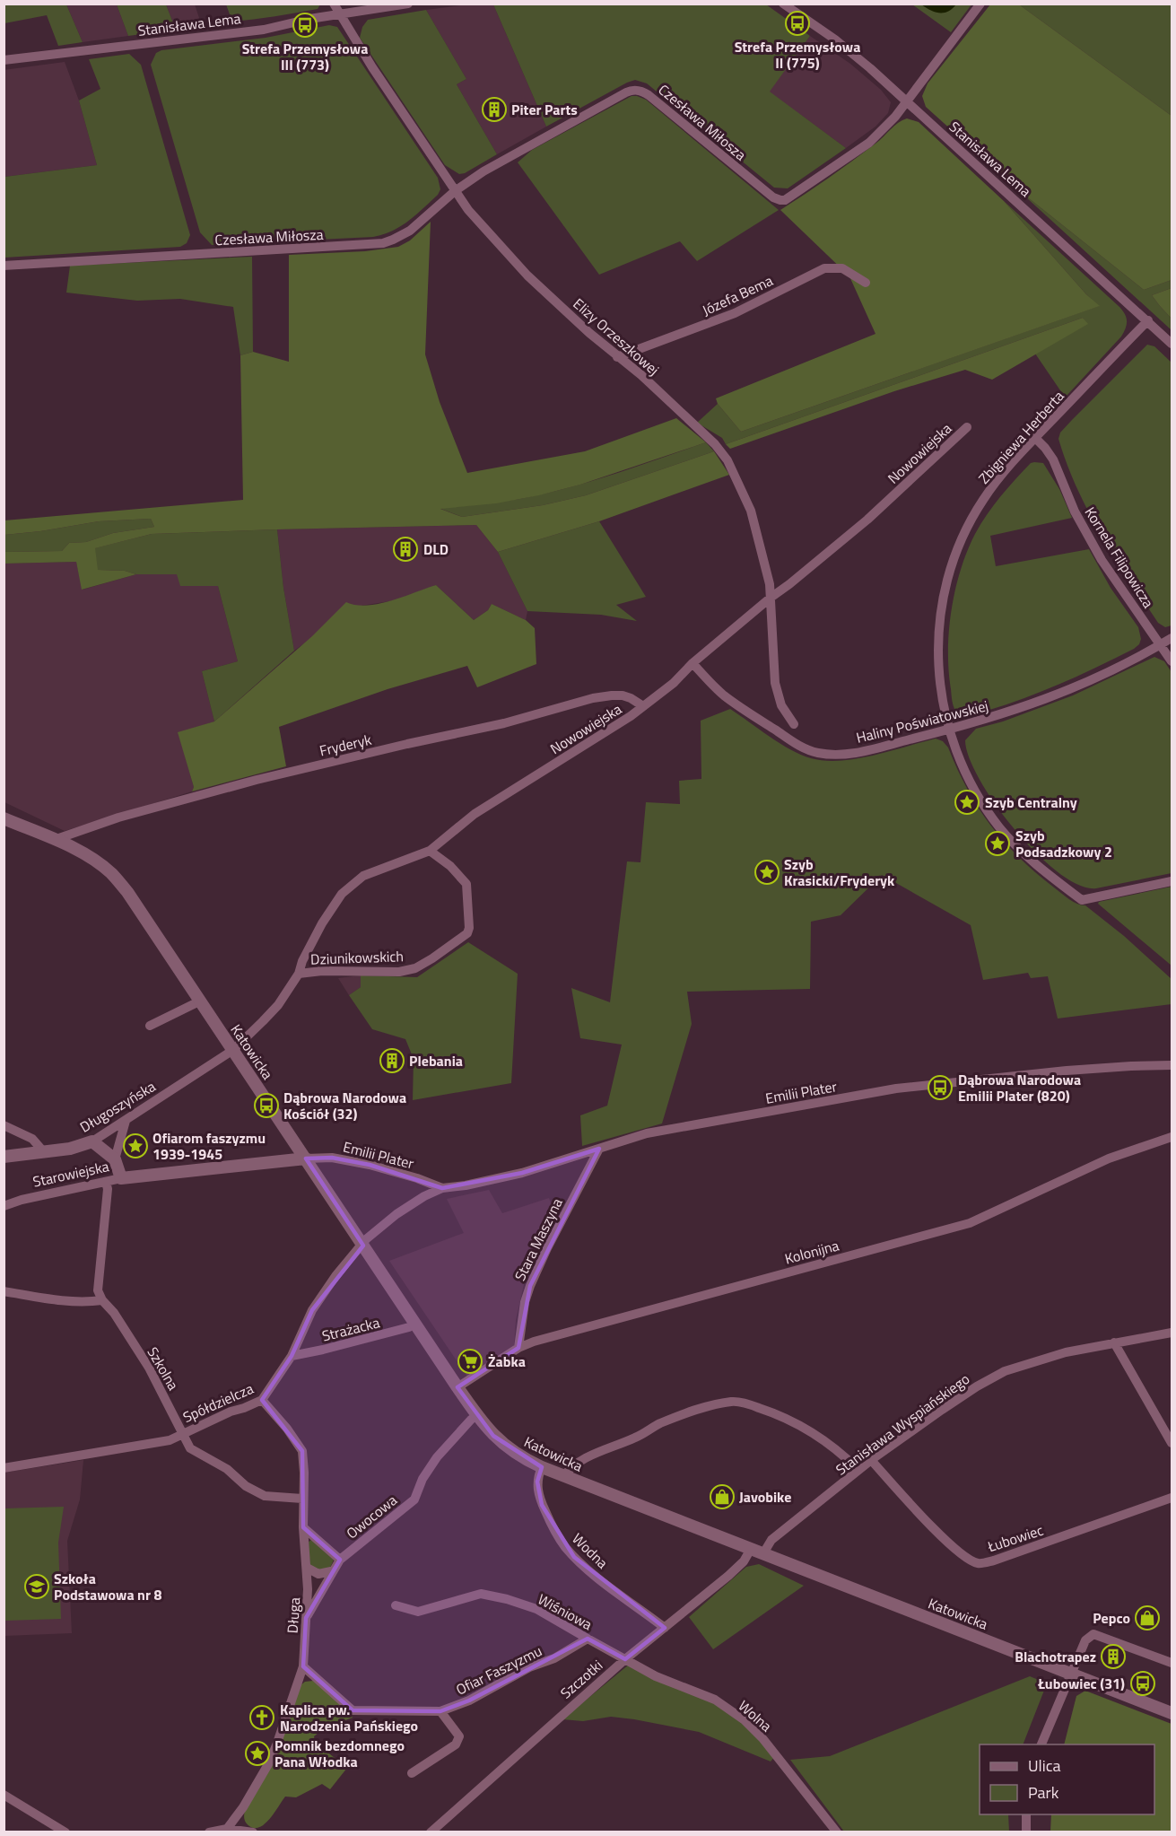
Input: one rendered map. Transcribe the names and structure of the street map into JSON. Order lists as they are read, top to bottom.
{
  "streets": {
    "street": [
      "Stanisława Lema",
      "Czesława Miłosza",
      "Józefa Bema",
      "Elizy Orzeszkowej",
      "Zbigniewa Herberta",
      "Nowowiejska",
      "Kornela Filipowicza",
      "Haliny Poświatowskiej",
      "Fryderyk",
      "Dziunikowskich",
      "Katowicka",
      "Emilii Plater",
      "Długoszyńska",
      "Starowiejska",
      "Stara Maszyna",
      "Kolonijna",
      "Strażacka",
      "Szkolna",
      "Spółdzielcza",
      "Stanisława Wyspiańskiego",
      "Owocowa",
      "Łubowiec",
      "Wodna",
      "Wiśniowa",
      "Długa",
      "Ofiar Faszyzmu",
      "Szczotki",
      "Wolna"
    ]
  },
  "crossings": [
    ["Stanisława Lema", "Czesława Miłosza"],
    ["Stanisława Lema", "Elizy Orzeszkowej"],
    ["Stanisława Lema", "Zbigniewa Herberta"],
    ["Czesława Miłosza", "Elizy Orzeszkowej"],
    ["Józefa Bema", "Elizy Orzeszkowej"],
    ["Elizy Orzeszkowej", "Nowowiejska"],
    ["Zbigniewa Herberta", "Kornela Filipowicza"],
    ["Zbigniewa Herberta", "Haliny Poświatowskiej"],
    ["Nowowiejska", "Haliny Poświatowskiej"],
    ["Nowowiejska", "Fryderyk"],
    ["Nowowiejska", "Dziunikowskich"],
    ["Nowowiejska", "Katowicka"],
    ["Nowowiejska", "Długoszyńska"],
    ["Kornela Filipowicza", "Haliny Poświatowskiej"],
    ["Fryderyk", "Katowicka"],
    ["Katowicka", "Emilii Plater"],
    ["Katowicka", "Długoszyńska"],
    ["Katowicka", "Starowiejska"],
    ["Katowicka", "Kolonijna"],
    ["Katowicka", "Strażacka"],
    ["Katowicka", "Spółdzielcza"],
    ["Katowicka", "Stanisława Wyspiańskiego"],
    ["Katowicka", "Owocowa"],
    ["Katowicka", "Wodna"],
    ["Katowicka", "Szczotki"],
    ["Emilii Plater", "Starowiejska"],
    ["Emilii Plater", "Stara Maszyna"],
    ["Emilii Plater", "Spółdzielcza"],
    ["Stara Maszyna", "Kolonijna"],
    ["Strażacka", "Spółdzielcza"],
    ["Szkolna", "Spółdzielcza"],
    ["Szkolna", "Długa"],
    ["Spółdzielcza", "Długa"],
    ["Stanisława Wyspiańskiego", "Łubowiec"],
    ["Owocowa", "Długa"],
    ["Wodna", "Szczotki"],
    ["Wiśniowa", "Ofiar Faszyzmu"],
    ["Wiśniowa", "Szczotki"],
    ["Wiśniowa", "Wolna"],
    ["Długa", "Ofiar Faszyzmu"],
    ["Szczotki", "Wolna"]
  ],
  "places": {
    "bus stop": [
      "Strefa Przemysłowa II (775)",
      "Strefa Przemysłowa III (773)",
      "Dąbrowa Narodowa Emilii Plater (820)",
      "Dąbrowa Narodowa Kościół (32)",
      "Łubowiec (31)"
    ],
    "building": [
      "Piter Parts",
      "DLD",
      "Plebania",
      "Blachotrapez"
    ],
    "place": [
      "Szyb Centralny",
      "Szyb Podsadzkowy 2",
      "Szyb Krasicki/Fryderyk",
      "Ofiarom faszyzmu 1939-1945",
      "Pomnik bezdomnego Pana Włodka"
    ],
    "supermarket": ["Żabka"],
    "shop": ["Javobike", "Pepco"],
    "school or university": ["Szkoła Podstawowa nr 8"],
    "church": ["Kaplica pw. Narodzenia Pańskiego"]
  },
  "legend": ["Ulica", "Park"]
}
